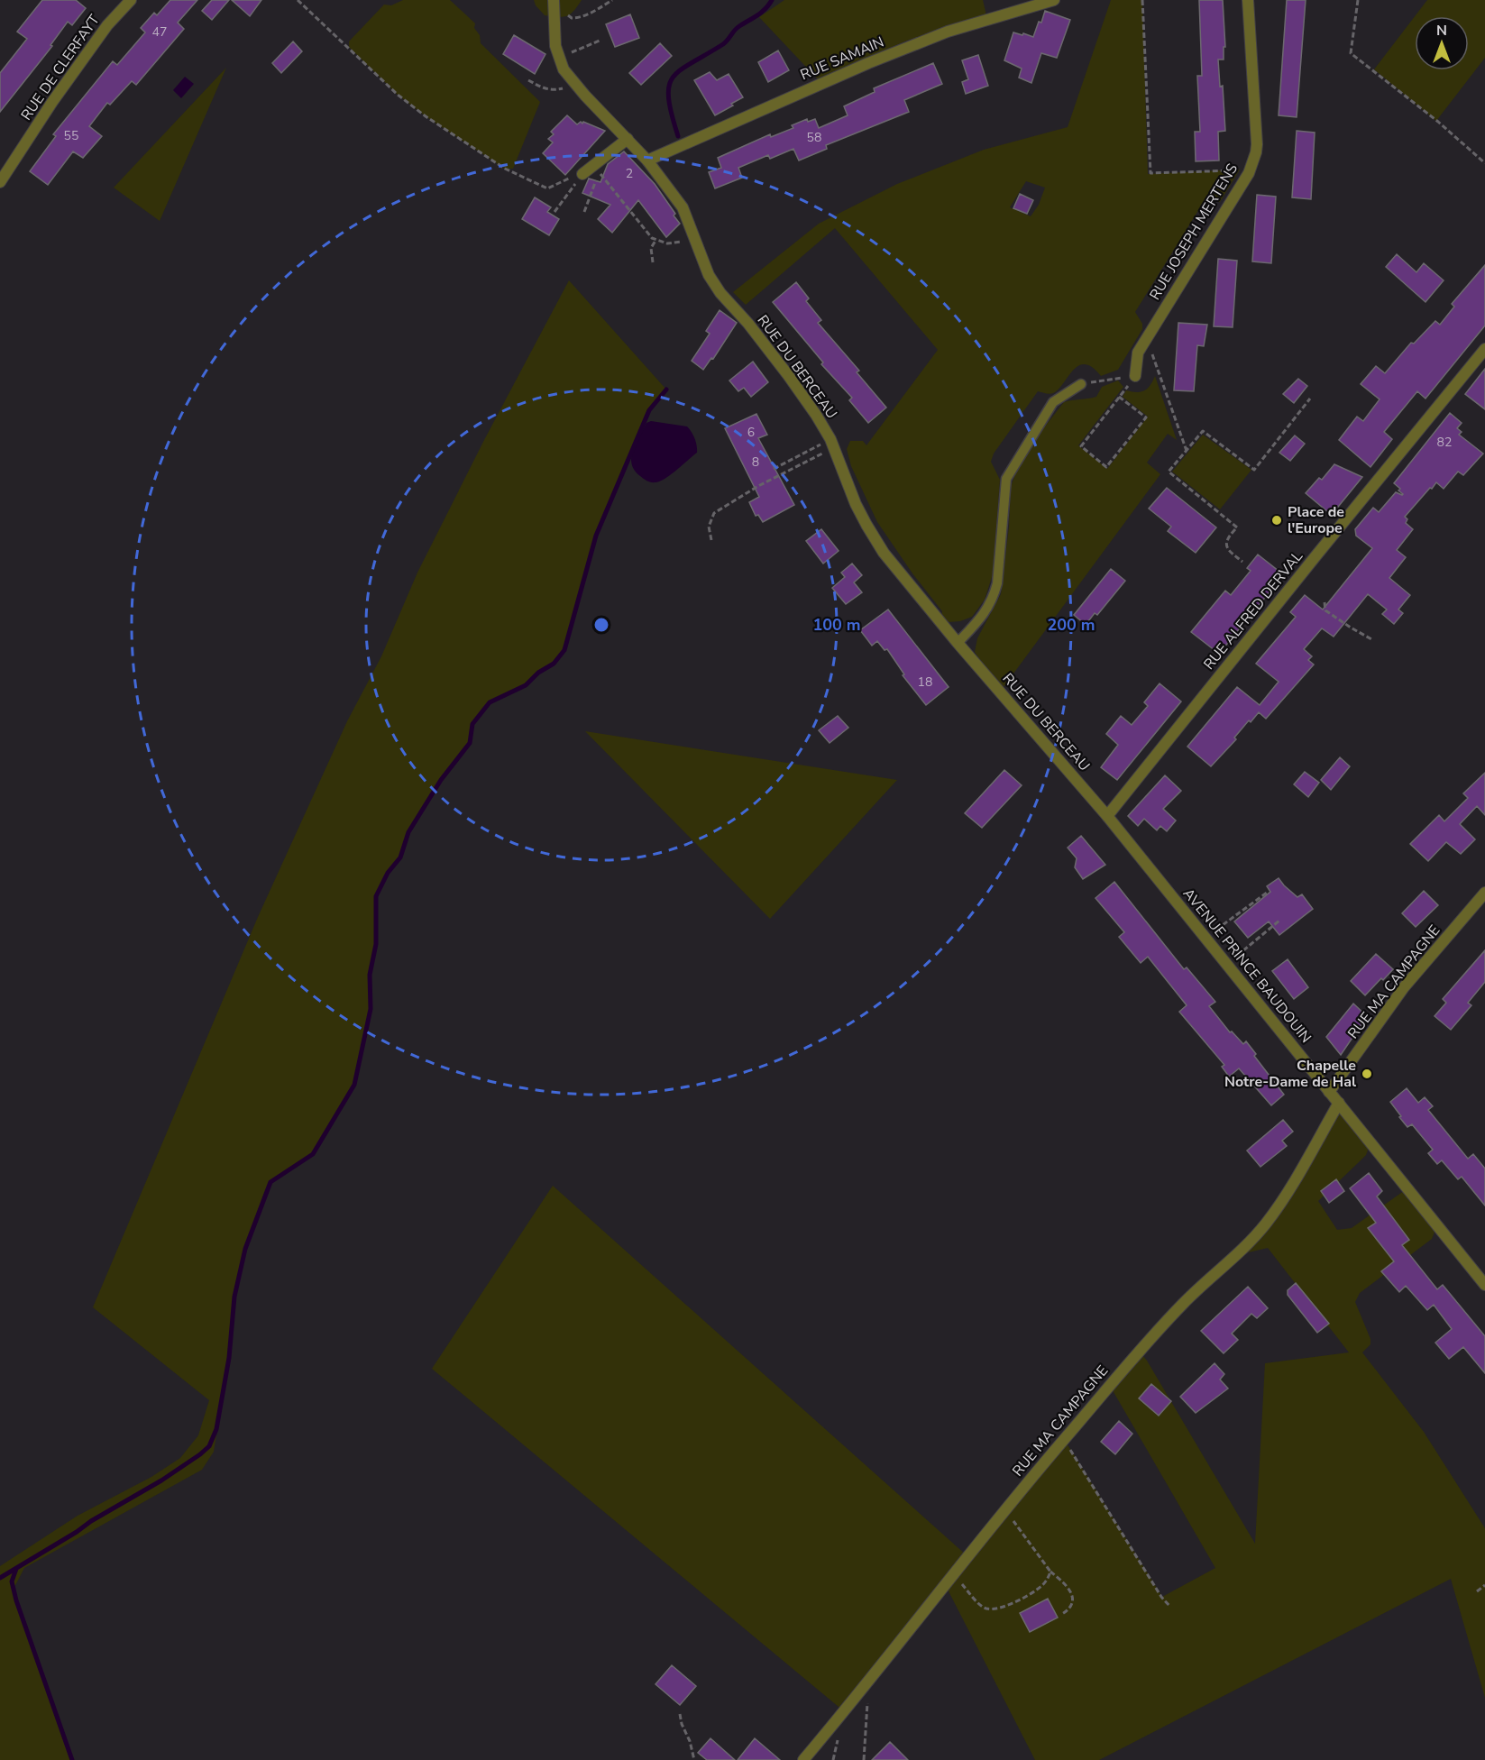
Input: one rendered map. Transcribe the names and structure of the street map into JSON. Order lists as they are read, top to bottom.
{
  "streets": {
    "street": [
      "RUE SAMAIN",
      "RUE DE CLERFAYT",
      "RUE JOSEPH MERTENS",
      "RUE DU BERCEAU",
      "RUE ALFRED DERVAL",
      "AVENUE PRINCE BAUDOUIN",
      "RUE MA CAMPAGNE"
    ]
  },
  "crossings": [
    ["RUE SAMAIN", "RUE DU BERCEAU"],
    ["RUE DU BERCEAU", "RUE ALFRED DERVAL"],
    ["RUE DU BERCEAU", "AVENUE PRINCE BAUDOUIN"],
    ["RUE ALFRED DERVAL", "AVENUE PRINCE BAUDOUIN"],
    ["AVENUE PRINCE BAUDOUIN", "RUE MA CAMPAGNE"]
  ],
  "places": ["Place de l'Europe", "Chapelle Notre-Dame de Hal"],
  "house_numbers": [
    "47",
    "55",
    "58",
    "2",
    "6",
    "82",
    "8",
    "18"
  ],
  "north": "top",
  "rings": ["100 m", "200 m"]
}
